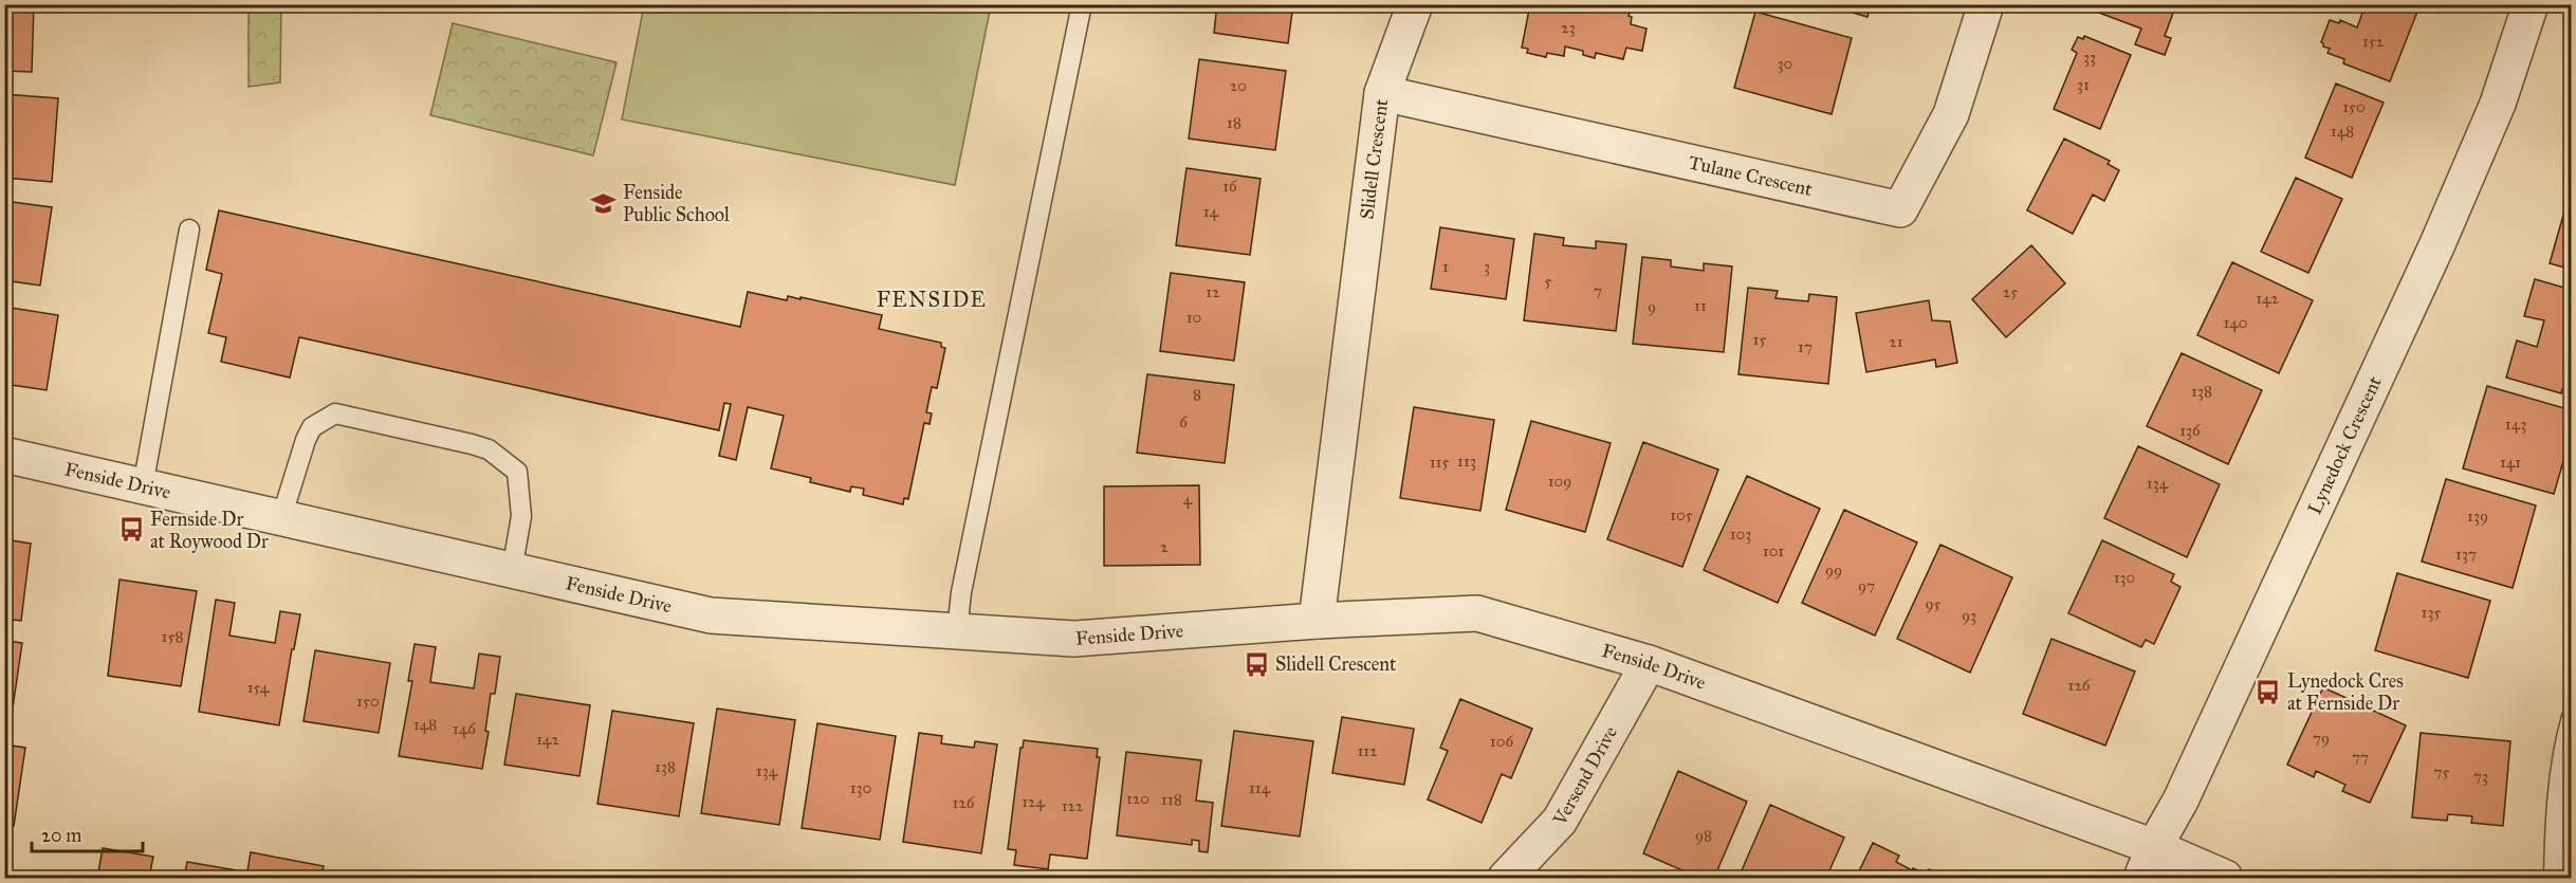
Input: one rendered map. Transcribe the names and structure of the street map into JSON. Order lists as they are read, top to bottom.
{
  "streets": {
    "street": [
      "Slidell Crescent",
      "Tulane Crescent",
      "Lynedock Crescent",
      "Fenside Drive",
      "Versend Drive"
    ]
  },
  "crossings": [
    ["Slidell Crescent", "Tulane Crescent"],
    ["Slidell Crescent", "Fenside Drive"],
    ["Lynedock Crescent", "Fenside Drive"],
    ["Fenside Drive", "Versend Drive"]
  ],
  "districts": ["FENSIDE"],
  "places": {
    "school or university": ["Fenside Public School"],
    "bus stop": ["Fernside Dr at Roywood Dr", "Slidell Crescent", "Lynedock Cres at Fernside Dr"]
  },
  "house_numbers": [
    "23",
    "152",
    "33",
    "30",
    "31",
    "20",
    "150",
    "18",
    "148",
    "16",
    "14",
    "1",
    "3",
    "5",
    "7",
    "12",
    "25",
    "142",
    "11",
    "9",
    "10",
    "140",
    "15",
    "21",
    "17",
    "138",
    "8",
    "6",
    "143",
    "136",
    "113",
    "115",
    "141",
    "109",
    "134",
    "4",
    "105",
    "139",
    "103",
    "2",
    "101",
    "137",
    "99",
    "130",
    "97",
    "95",
    "135",
    "93",
    "158",
    "126",
    "154",
    "150",
    "148",
    "146",
    "79",
    "142",
    "106",
    "112",
    "77",
    "138",
    "134",
    "75",
    "73",
    "130",
    "114",
    "120",
    "118",
    "124",
    "126",
    "122",
    "98"
  ],
  "scale_bar": "20 m"
}
